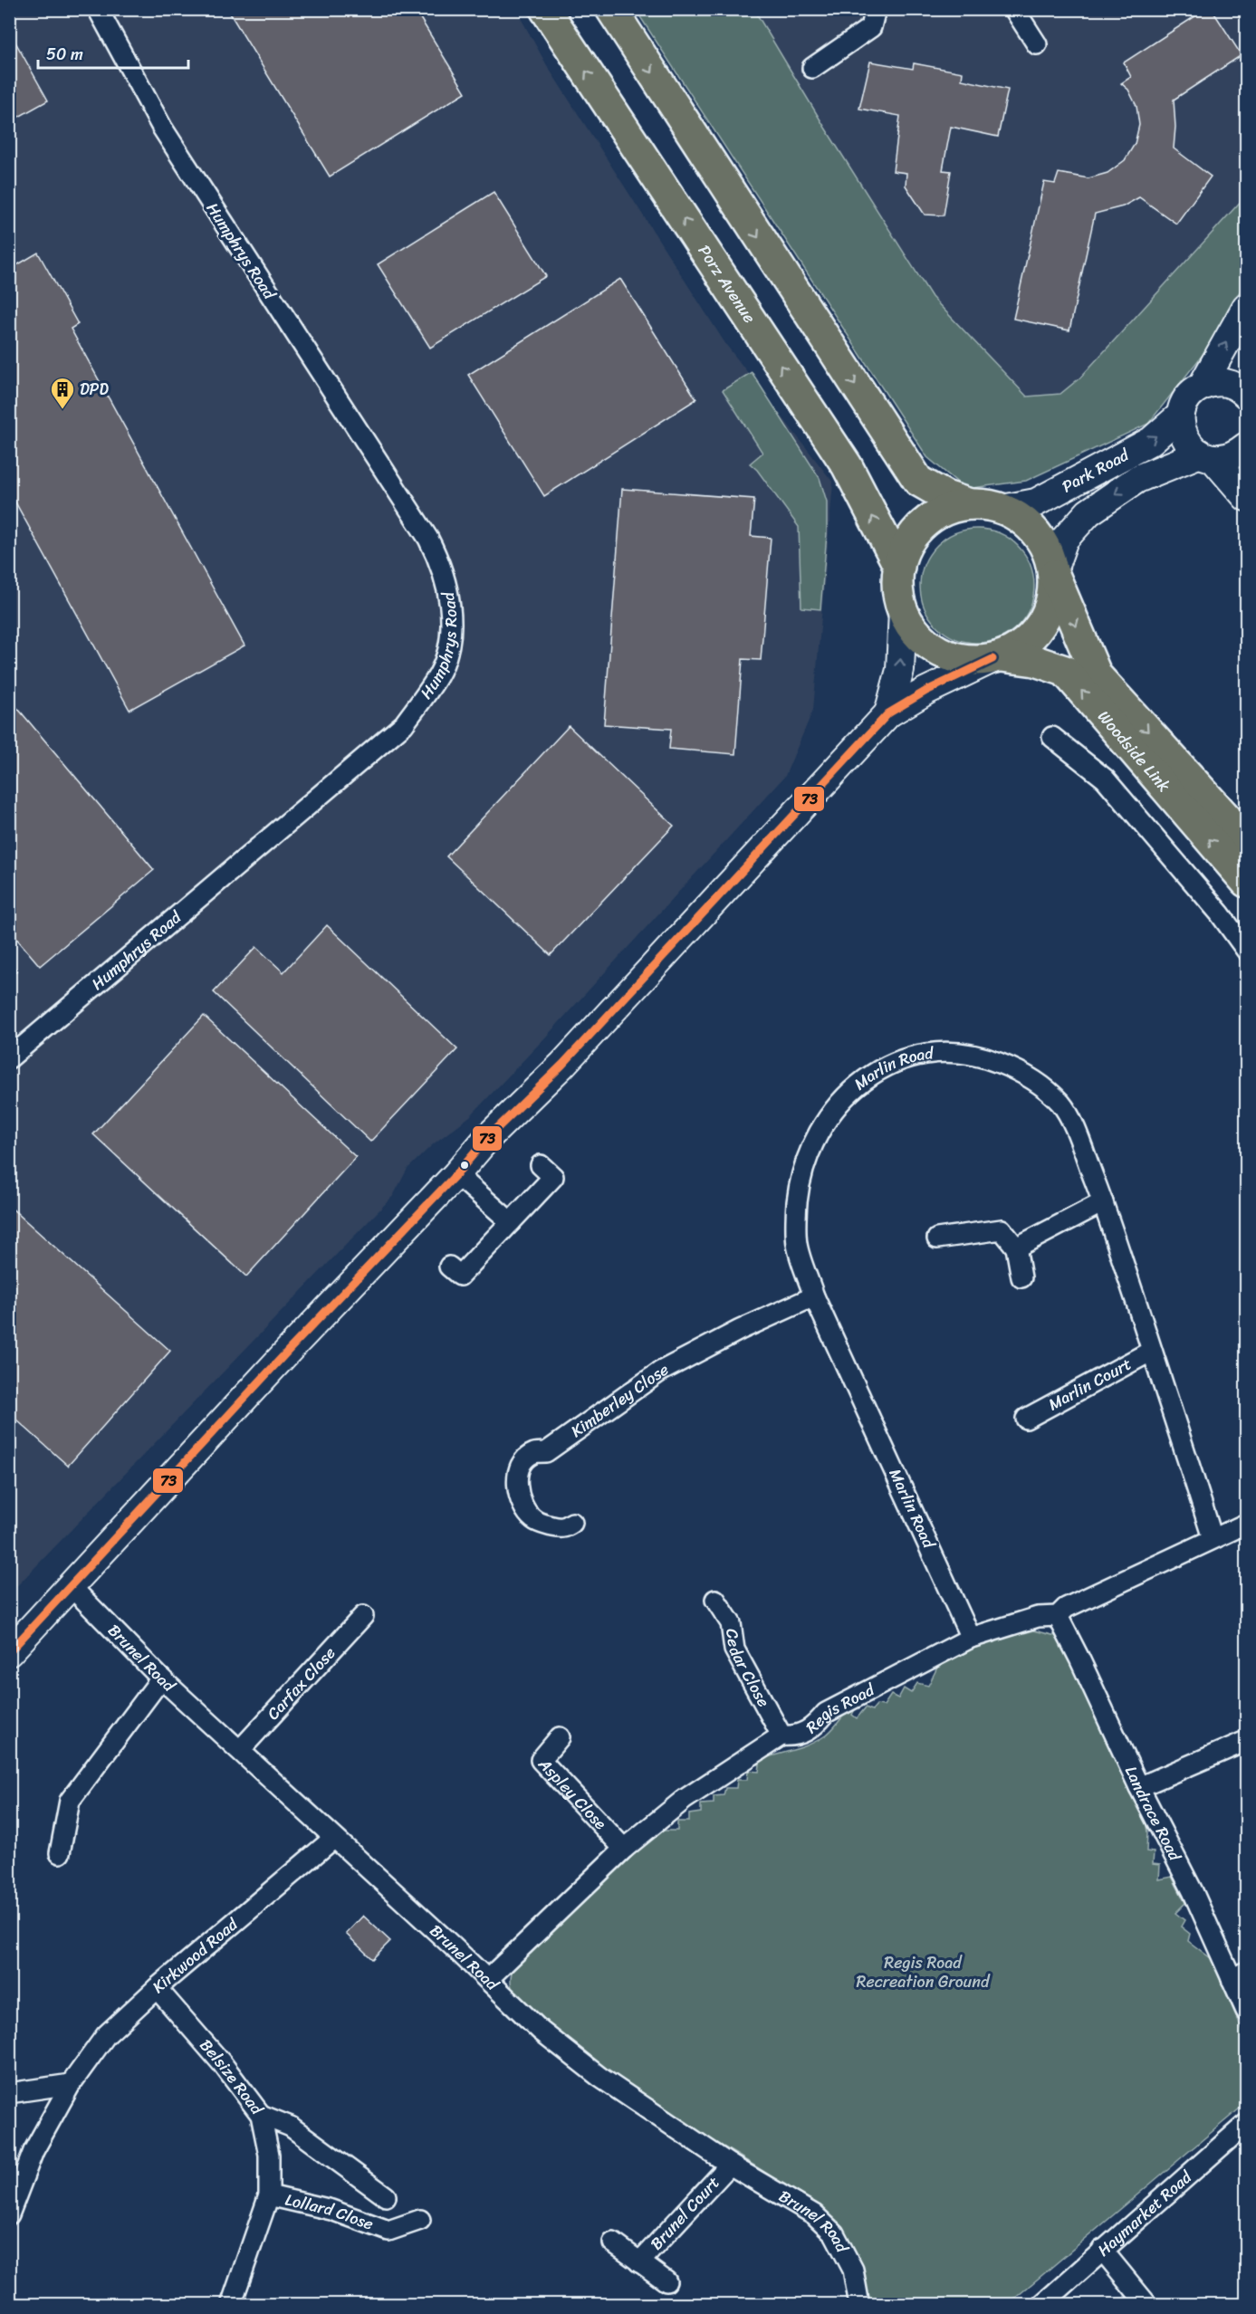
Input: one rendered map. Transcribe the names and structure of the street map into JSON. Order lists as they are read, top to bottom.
{
  "streets": {
    "main road": ["Porz Avenue", "Woodside Link"],
    "street": [
      "Humphrys Road",
      "Park Road",
      "Marlin Road",
      "Marlin Court",
      "Kimberley Close",
      "Brunel Road",
      "Cedar Close",
      "Carfax Close",
      "Regis Road",
      "Aspley Close",
      "Landrace Road",
      "Kirkwood Road",
      "Belsize Road",
      "Lollard Close",
      "Brunel Court",
      "Haymarket Road"
    ]
  },
  "crossings": [
    ["Porz Avenue", "Park Road"],
    ["Porz Avenue", "Woodside Link"],
    ["Park Road", "Woodside Link"],
    ["Marlin Road", "Marlin Court"],
    ["Marlin Road", "Kimberley Close"],
    ["Marlin Road", "Regis Road"],
    ["Brunel Road", "Carfax Close"],
    ["Brunel Road", "Regis Road"],
    ["Brunel Road", "Kirkwood Road"],
    ["Brunel Road", "Brunel Court"],
    ["Cedar Close", "Regis Road"],
    ["Regis Road", "Aspley Close"],
    ["Regis Road", "Landrace Road"],
    ["Kirkwood Road", "Belsize Road"],
    ["Belsize Road", "Lollard Close"]
  ],
  "parks": ["Regis Road Recreation Ground"],
  "places": {
    "building": ["DPD"]
  },
  "lines": ["transit line 73"],
  "scale_bar": "50 m"
}
